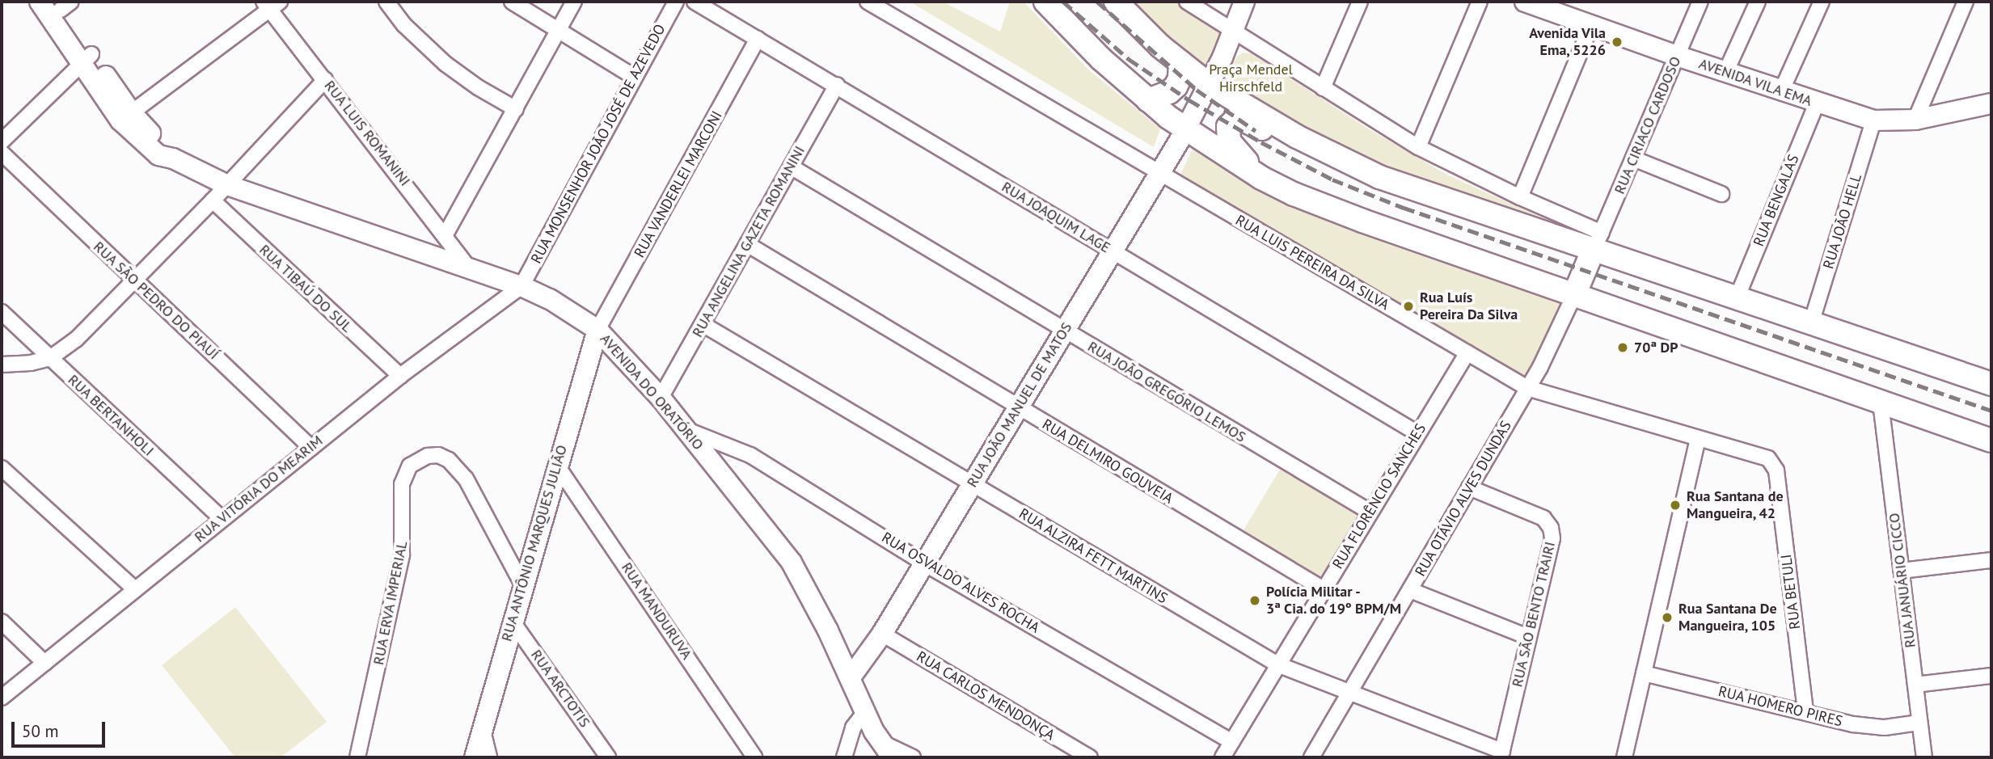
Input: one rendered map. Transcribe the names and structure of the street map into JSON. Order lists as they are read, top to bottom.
{
  "streets": {
    "main road": [
      "AVENIDA VILA EMA",
      "AVENIDA DO ORATÓRIO",
      "RUA JOÃO MANUEL DE MATOS",
      "RUA ANTÔNIO MARQUES JULIÃO"
    ],
    "street": [
      "RUA CIRIACO CARDOSO",
      "RUA LUIS ROMANINI",
      "RUA MONSENHOR JOÃO JOSÉ DE AZEVEDO",
      "RUA VANDERLEI MARCONI",
      "RUA BENGALAS",
      "RUA JOAQUIM LAGE",
      "RUA JOÃO HELL",
      "RUA ANGELINA GAZETA ROMANINI",
      "RUA LUIS PEREIRA DA SILVA",
      "RUA TIBAÚ DO SUL",
      "RUA SÃO PEDRO DO PIAUÍ",
      "RUA JOÃO GREGÓRIO LEMOS",
      "RUA BERTANHOLI",
      "RUA DELMIRO GOUVEIA",
      "RUA VITÓRIA DO MEARIM",
      "RUA FLORÊNCIO SANCHES",
      "RUA OTÁVIO ALVES DUNDAS",
      "RUA ALZIRA FETT MARTINS",
      "RUA JANUÁRIO CICCO",
      "RUA OSVALDO ALVES ROCHA",
      "RUA BETULI",
      "RUA ERVA IMPERIAL",
      "RUA MANDURUVA",
      "RUA SÃO BENTO TRAIRI",
      "RUA ARCTOTIS",
      "RUA CARLOS MENDONÇA",
      "RUA HOMERO PIRES"
    ]
  },
  "crossings": [
    ["AVENIDA VILA EMA", "RUA CIRIACO CARDOSO"],
    ["AVENIDA VILA EMA", "RUA BENGALAS"],
    ["AVENIDA VILA EMA", "RUA JOÃO HELL"],
    ["RUA LUIS ROMANINI", "AVENIDA DO ORATÓRIO"],
    ["RUA MONSENHOR JOÃO JOSÉ DE AZEVEDO", "AVENIDA DO ORATÓRIO"],
    ["RUA MONSENHOR JOÃO JOSÉ DE AZEVEDO", "RUA VITÓRIA DO MEARIM"],
    ["RUA VANDERLEI MARCONI", "RUA JOAQUIM LAGE"],
    ["RUA VANDERLEI MARCONI", "AVENIDA DO ORATÓRIO"],
    ["RUA VANDERLEI MARCONI", "RUA ANTÔNIO MARQUES JULIÃO"],
    ["RUA JOAQUIM LAGE", "RUA ANGELINA GAZETA ROMANINI"],
    ["RUA JOAQUIM LAGE", "RUA JOÃO MANUEL DE MATOS"],
    ["RUA JOAQUIM LAGE", "RUA FLORÊNCIO SANCHES"],
    ["RUA ANGELINA GAZETA ROMANINI", "AVENIDA DO ORATÓRIO"],
    ["RUA ANGELINA GAZETA ROMANINI", "RUA JOÃO GREGÓRIO LEMOS"],
    ["RUA ANGELINA GAZETA ROMANINI", "RUA DELMIRO GOUVEIA"],
    ["RUA ANGELINA GAZETA ROMANINI", "RUA ALZIRA FETT MARTINS"],
    ["RUA LUIS PEREIRA DA SILVA", "RUA JOÃO MANUEL DE MATOS"],
    ["RUA LUIS PEREIRA DA SILVA", "RUA FLORÊNCIO SANCHES"],
    ["RUA LUIS PEREIRA DA SILVA", "RUA OTÁVIO ALVES DUNDAS"],
    ["RUA LUIS PEREIRA DA SILVA", "RUA BETULI"],
    ["RUA TIBAÚ DO SUL", "RUA VITÓRIA DO MEARIM"],
    ["RUA SÃO PEDRO DO PIAUÍ", "RUA VITÓRIA DO MEARIM"],
    ["AVENIDA DO ORATÓRIO", "RUA JOÃO MANUEL DE MATOS"],
    ["AVENIDA DO ORATÓRIO", "RUA VITÓRIA DO MEARIM"],
    ["AVENIDA DO ORATÓRIO", "RUA ANTÔNIO MARQUES JULIÃO"],
    ["AVENIDA DO ORATÓRIO", "RUA OSVALDO ALVES ROCHA"],
    ["RUA JOÃO GREGÓRIO LEMOS", "RUA JOÃO MANUEL DE MATOS"],
    ["RUA JOÃO GREGÓRIO LEMOS", "RUA FLORÊNCIO SANCHES"],
    ["RUA JOÃO MANUEL DE MATOS", "RUA DELMIRO GOUVEIA"],
    ["RUA JOÃO MANUEL DE MATOS", "RUA ALZIRA FETT MARTINS"],
    ["RUA JOÃO MANUEL DE MATOS", "RUA OSVALDO ALVES ROCHA"],
    ["RUA JOÃO MANUEL DE MATOS", "RUA CARLOS MENDONÇA"],
    ["RUA BERTANHOLI", "RUA VITÓRIA DO MEARIM"],
    ["RUA DELMIRO GOUVEIA", "RUA FLORÊNCIO SANCHES"],
    ["RUA FLORÊNCIO SANCHES", "RUA ALZIRA FETT MARTINS"],
    ["RUA FLORÊNCIO SANCHES", "RUA OSVALDO ALVES ROCHA"],
    ["RUA OTÁVIO ALVES DUNDAS", "RUA ALZIRA FETT MARTINS"],
    ["RUA OTÁVIO ALVES DUNDAS", "RUA SÃO BENTO TRAIRI"],
    ["RUA ANTÔNIO MARQUES JULIÃO", "RUA ERVA IMPERIAL"],
    ["RUA ANTÔNIO MARQUES JULIÃO", "RUA MANDURUVA"],
    ["RUA ANTÔNIO MARQUES JULIÃO", "RUA ARCTOTIS"],
    ["RUA ALZIRA FETT MARTINS", "RUA SÃO BENTO TRAIRI"],
    ["RUA JANUÁRIO CICCO", "RUA HOMERO PIRES"],
    ["RUA BETULI", "RUA HOMERO PIRES"]
  ],
  "parks": ["Praça Mendel Hirschfeld"],
  "places": [
    "Avenida Vila Ema, 5226",
    "Rua Luís Pereira Da Silva",
    "70ª DP",
    "Rua Santana de Mangueira, 42",
    "Polícia Militar - 3ª Cia. do 19º BPM/M",
    "Rua Santana De Mangueira, 105"
  ],
  "scale_bar": "50 m"
}
